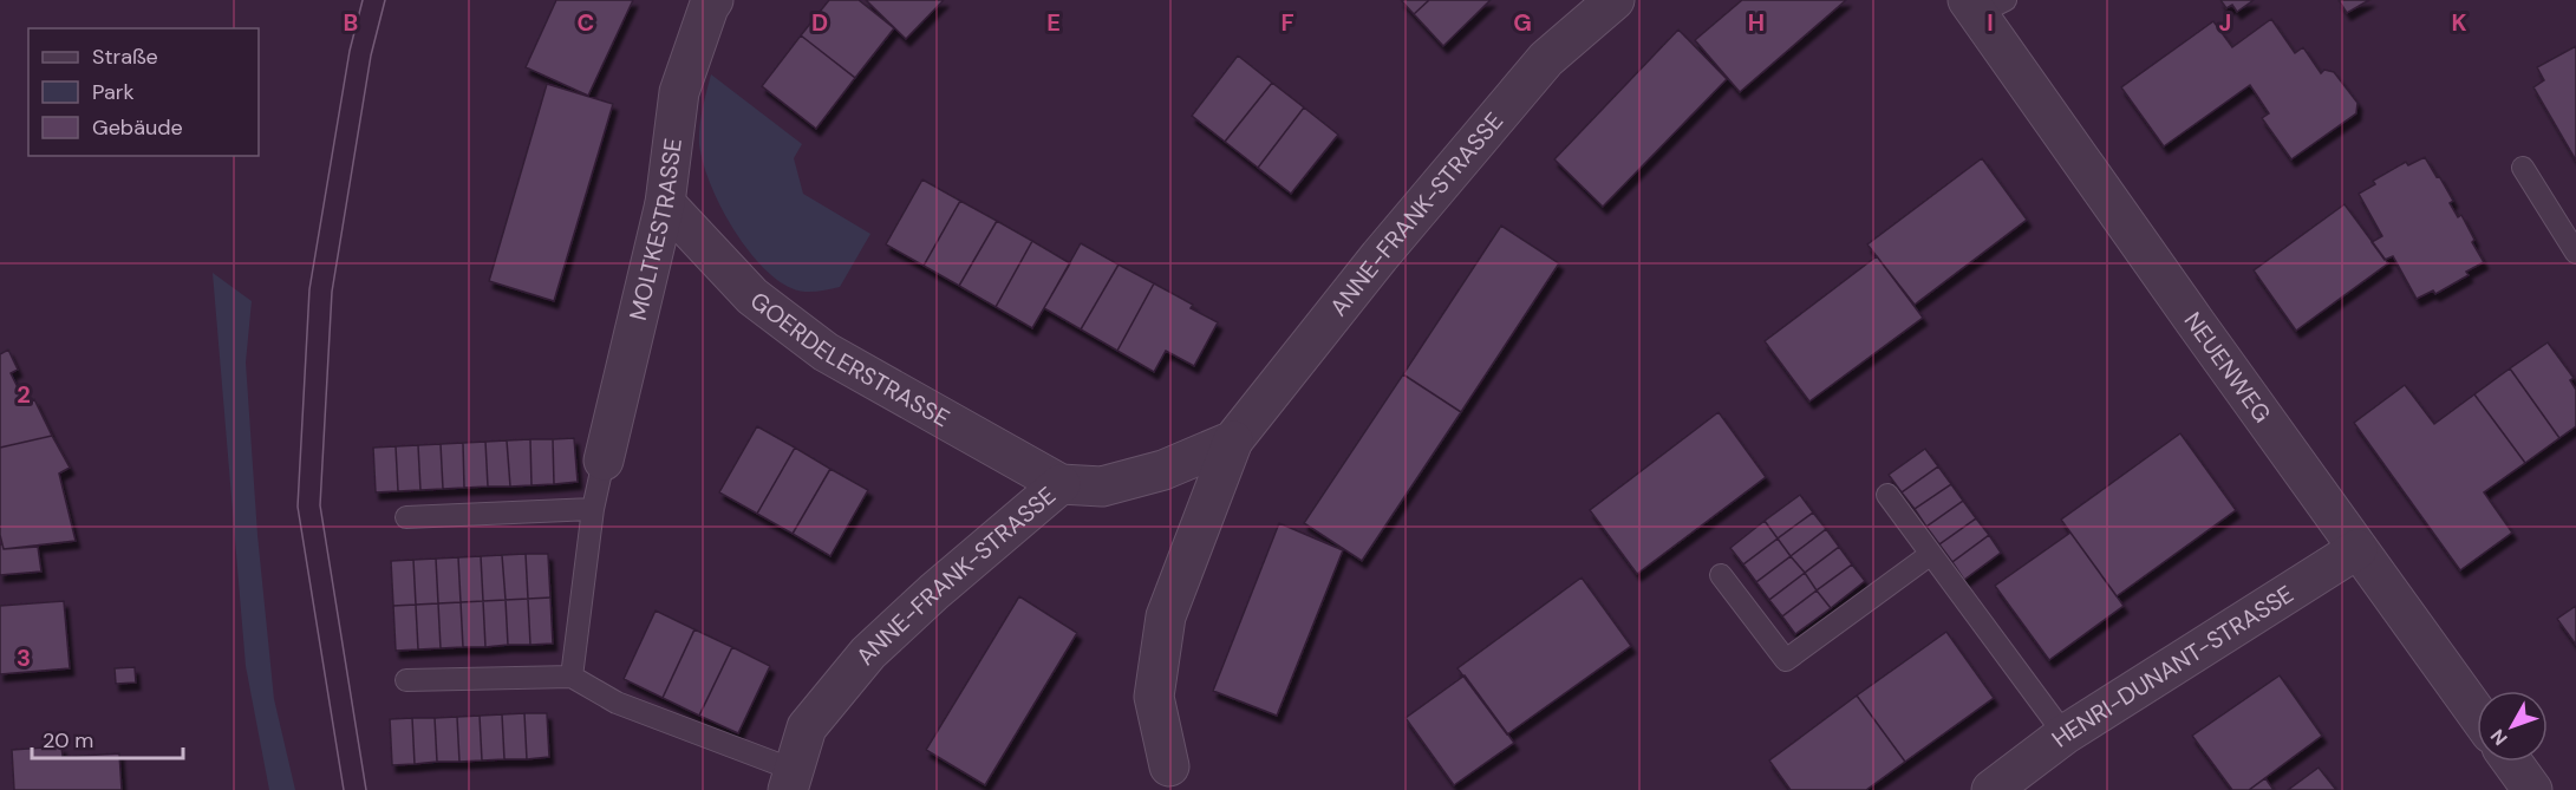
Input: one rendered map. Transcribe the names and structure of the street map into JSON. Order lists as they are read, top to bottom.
{
  "streets": {
    "street": [
      "ANNE-FRANK-STRASSE",
      "MOLTKESTRASSE",
      "GOERDELERSTRASSE",
      "NEUENWEG",
      "HENRI-DUNANT-STRASSE"
    ]
  },
  "crossings": [
    ["ANNE-FRANK-STRASSE", "GOERDELERSTRASSE"],
    ["MOLTKESTRASSE", "GOERDELERSTRASSE"],
    ["NEUENWEG", "HENRI-DUNANT-STRASSE"]
  ],
  "legend": ["Straße", "Park", "Gebäude"],
  "scale_bar": "20 m",
  "north": "bottom left",
  "grid": {
    "columns": [
      "B",
      "C",
      "D",
      "E",
      "F",
      "G",
      "H",
      "I",
      "J",
      "K"
    ],
    "rows": ["2", "3"]
  }
}
